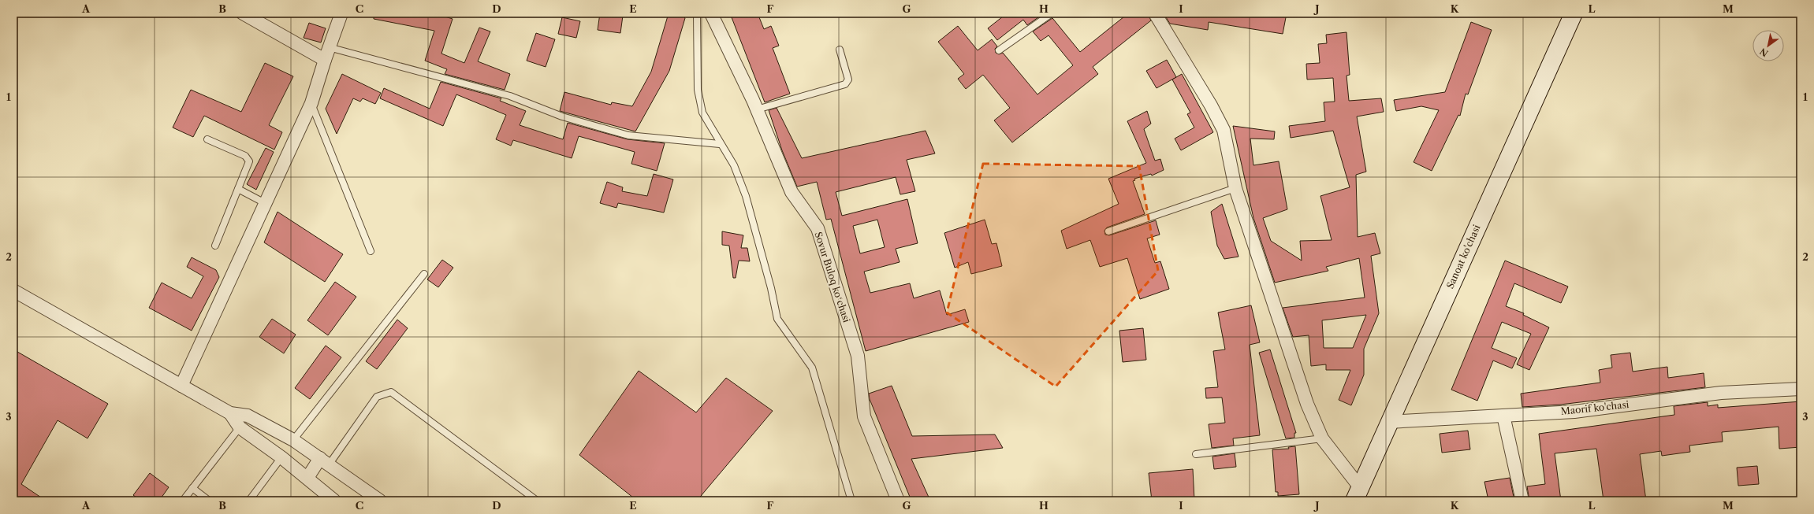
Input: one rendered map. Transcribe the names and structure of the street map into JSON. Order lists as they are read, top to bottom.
{
  "streets": {
    "main road": ["Sanoat ko'chasi"],
    "street": ["Sovur Buloq koʻchasi", "Maorif ko'chasi"]
  },
  "crossings": [
    ["Sanoat ko'chasi", "Maorif ko'chasi"]
  ],
  "north": "bottom left",
  "grid": {
    "columns": [
      "A",
      "B",
      "C",
      "D",
      "E",
      "F",
      "G",
      "H",
      "I",
      "J",
      "K",
      "L",
      "M"
    ],
    "rows": ["1", "2", "3"]
  }
}
